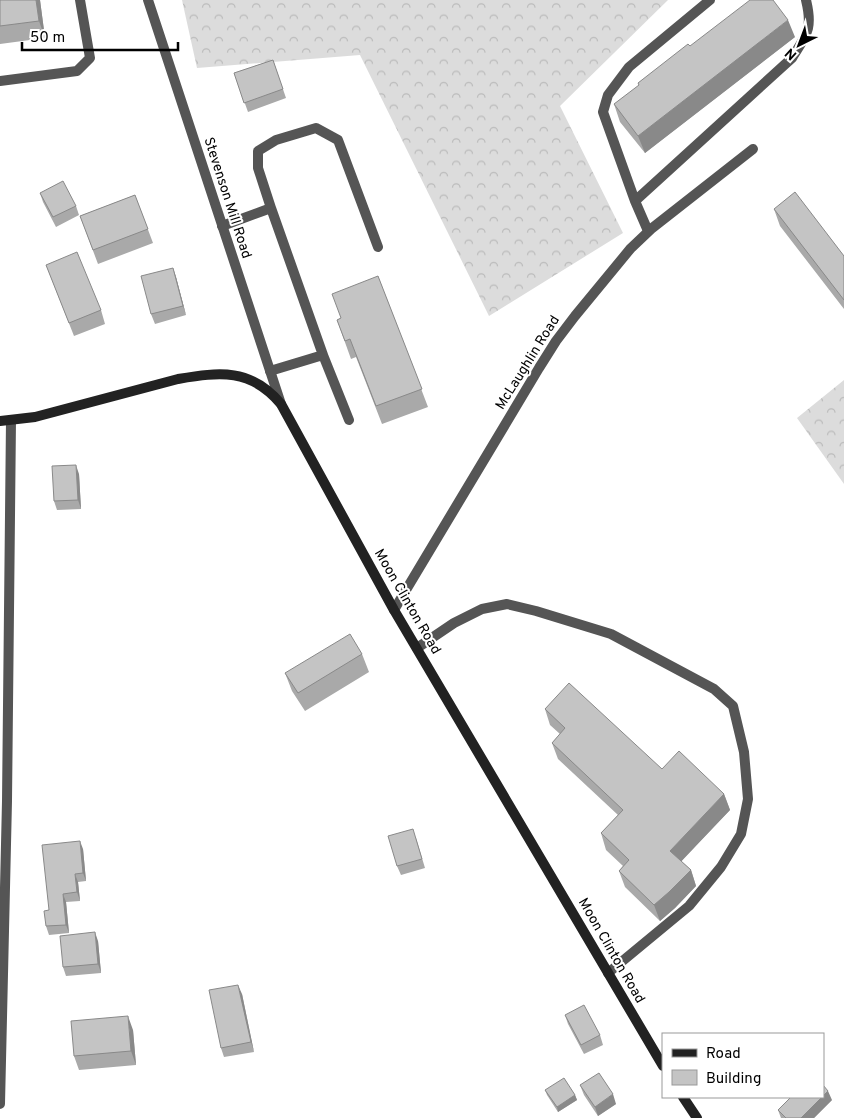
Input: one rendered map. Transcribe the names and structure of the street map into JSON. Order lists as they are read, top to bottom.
{
  "streets": {
    "street": ["Stevenson Mill Road", "McLaughlin Road", "Moon Clinton Road"]
  },
  "crossings": [
    ["Stevenson Mill Road", "Moon Clinton Road"],
    ["McLaughlin Road", "Moon Clinton Road"]
  ],
  "legend": ["Road", "Building"],
  "scale_bar": "50 m",
  "north": "bottom left"
}
